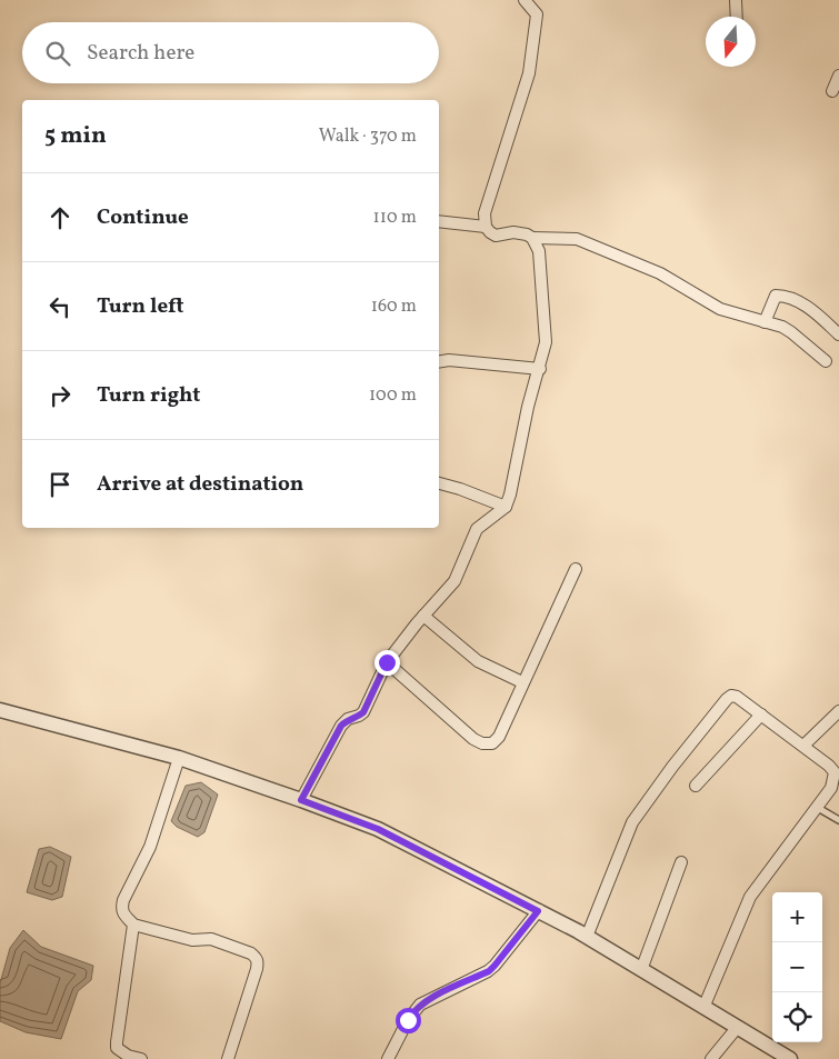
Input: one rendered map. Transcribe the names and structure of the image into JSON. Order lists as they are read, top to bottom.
{
  "north": "bottom",
  "page": {
    "search": "Search here",
    "heading": ["5 min", "Walk · 370 m"],
    "list": [
      ["Continue", "110 m"],
      ["Turn left", "160 m"],
      ["Turn right", "100 m"],
      "Arrive at destination"
    ],
    "map_buttons": ["+", "−"]
  }
}
